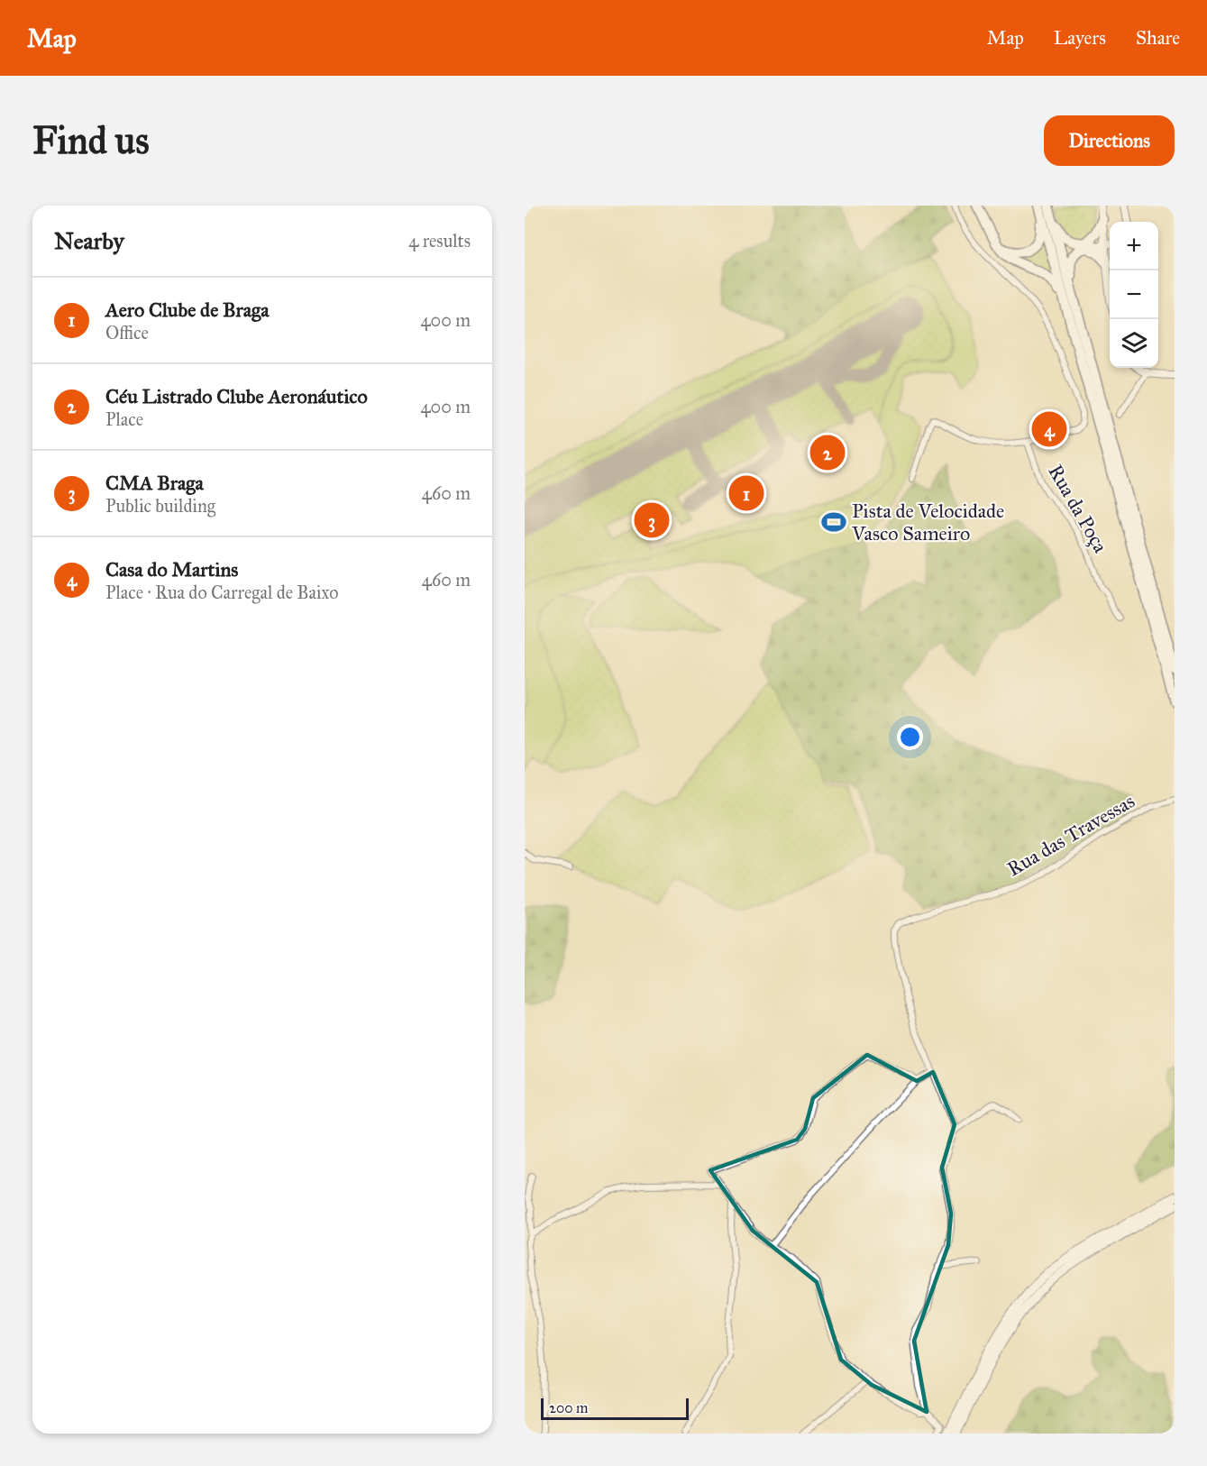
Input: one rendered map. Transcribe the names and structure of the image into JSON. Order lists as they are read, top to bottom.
{
  "streets": {
    "street": ["Rua da Poça", "Rua das Travessas"]
  },
  "places": {
    "sports": ["Pista de Velocidade Vasco Sameiro"]
  },
  "scale_bar": "200 m",
  "page": {
    "header": "Map",
    "nav": ["Map", "Layers", "Share"],
    "buttons": "Directions",
    "title": "Find us",
    "heading": ["Nearby", "4 results"],
    "map_buttons": ["+", "−"],
    "list": [
      {
        "mark": "1",
        "name": "Aero Clube de Braga",
        "note": "Office",
        "value": "400 m"
      },
      {
        "mark": "2",
        "name": "Céu Listrado Clube Aeronáutico",
        "note": "Place",
        "value": "400 m"
      },
      {
        "mark": "3",
        "name": "CMA Braga",
        "note": "Public building",
        "value": "460 m"
      },
      {
        "mark": "4",
        "name": "Casa do Martins",
        "note": "Place · Rua do Carregal de Baixo",
        "value": "460 m"
      }
    ],
    "pins": [
      "4",
      "2",
      "1",
      "3"
    ],
    "scale": "200 m"
  }
}
